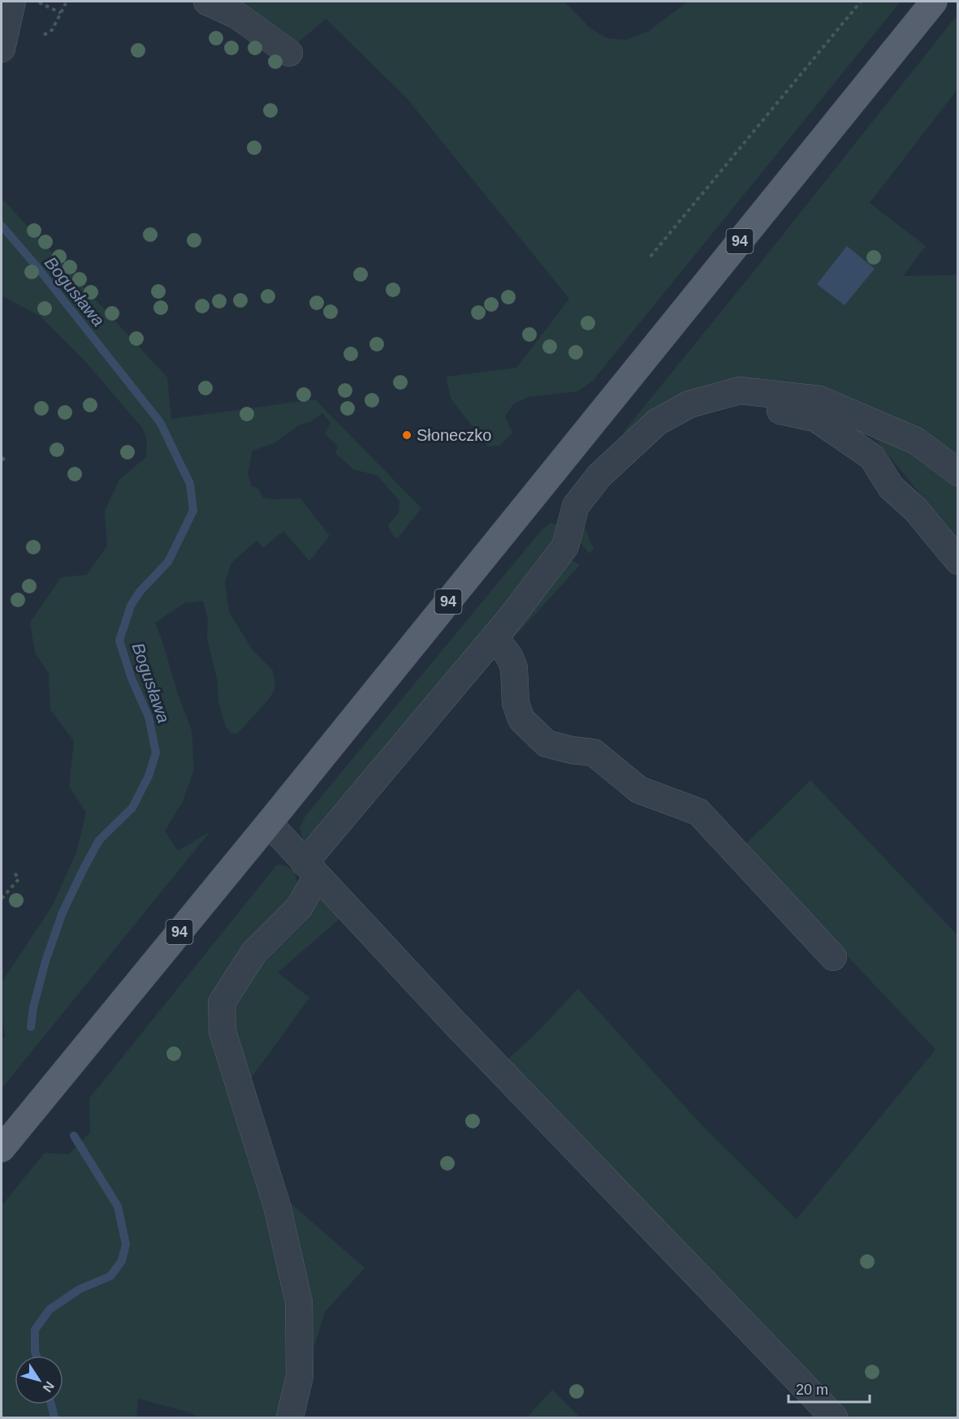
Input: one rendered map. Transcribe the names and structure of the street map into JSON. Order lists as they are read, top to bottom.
{
  "streets": {
    "main road": ["94"]
  },
  "water": ["Bogusława"],
  "places": ["Słoneczko"],
  "scale_bar": "20 m",
  "north": "bottom right"
}
